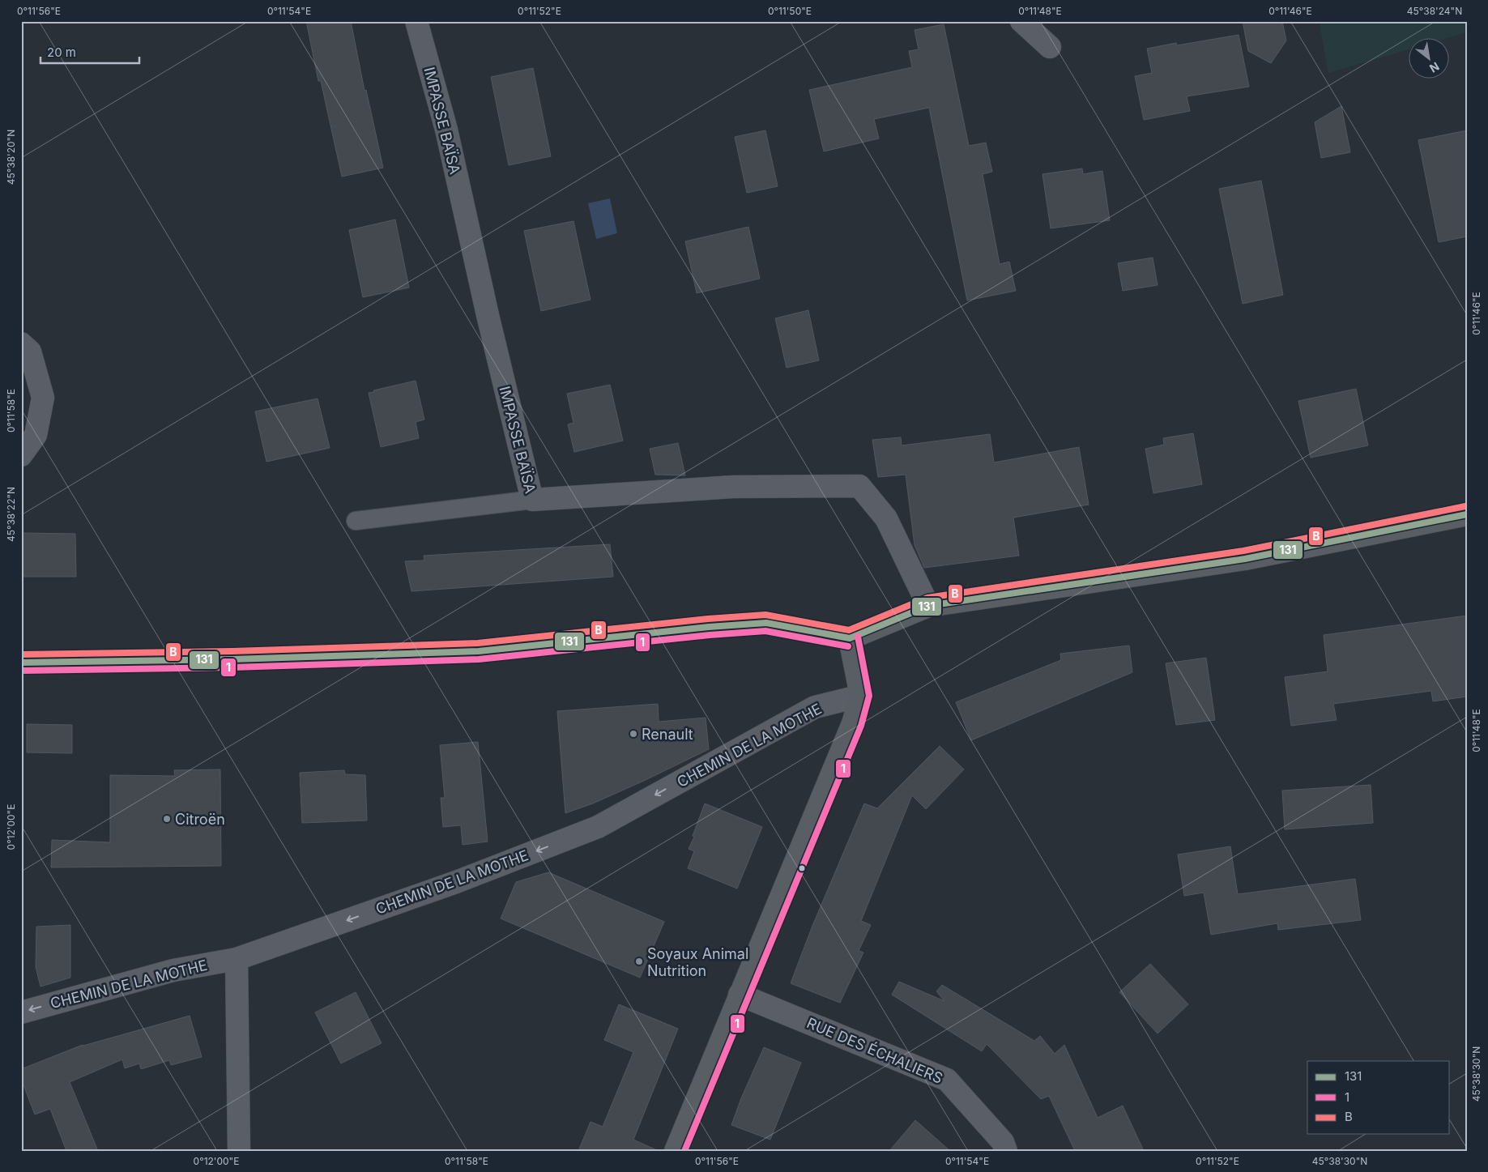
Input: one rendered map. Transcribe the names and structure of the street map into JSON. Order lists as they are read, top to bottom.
{
  "streets": {
    "street": ["IMPASSE BAÏSA", "CHEMIN DE LA MOTHE", "RUE DES ÉCHALIERS"]
  },
  "one_way": ["CHEMIN DE LA MOTHE"],
  "places": ["Renault", "Citroën", "Soyaux Animal Nutrition"],
  "lines": ["transit line B", "transit line 131", "transit line 1"],
  "legend": ["131", "1", "B"],
  "scale_bar": "20 m",
  "north": "bottom right",
  "coordinates": [
    "0°11'56\"E",
    "0°11'54\"E",
    "0°11'52\"E",
    "0°11'50\"E",
    "0°11'48\"E",
    "0°11'46\"E",
    "45°38'24\"N",
    "45°38'20\"N",
    "0°11'58\"E",
    "45°38'22\"N",
    "0°12'00\"E",
    "45°38'30\"N"
  ]
}
